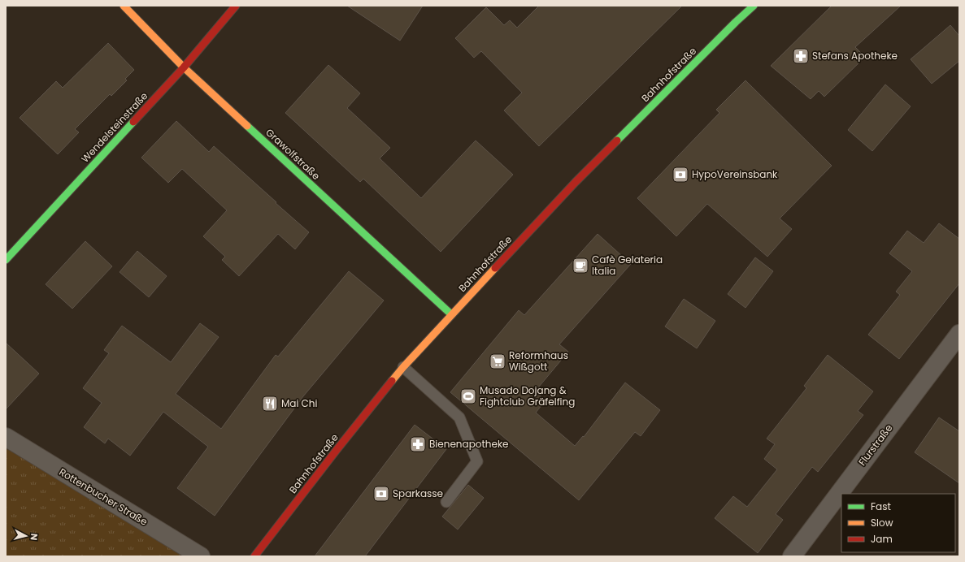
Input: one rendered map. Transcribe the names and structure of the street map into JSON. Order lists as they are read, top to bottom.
{
  "streets": {
    "street": [
      "Bahnhofstraße",
      "Wendelsteinstraße",
      "Grawolfstraße",
      "Flurstraße",
      "Rottenbucher Straße"
    ]
  },
  "crossings": [
    ["Bahnhofstraße", "Grawolfstraße"],
    ["Wendelsteinstraße", "Grawolfstraße"]
  ],
  "places": {
    "pharmacy": ["Stefans Apotheke", "Bienenapotheke"],
    "bank": ["HypoVereinsbank", "Sparkasse"],
    "cafe": ["Cafè Gelateria Italia"],
    "supermarket": ["Reformhaus Wißgott"],
    "sports": ["Musado Dojang & Fightclub Gräfelfing"],
    "restaurant": ["Mai Chi"]
  },
  "legend": ["Fast", "Slow", "Jam"],
  "north": "right"
}
